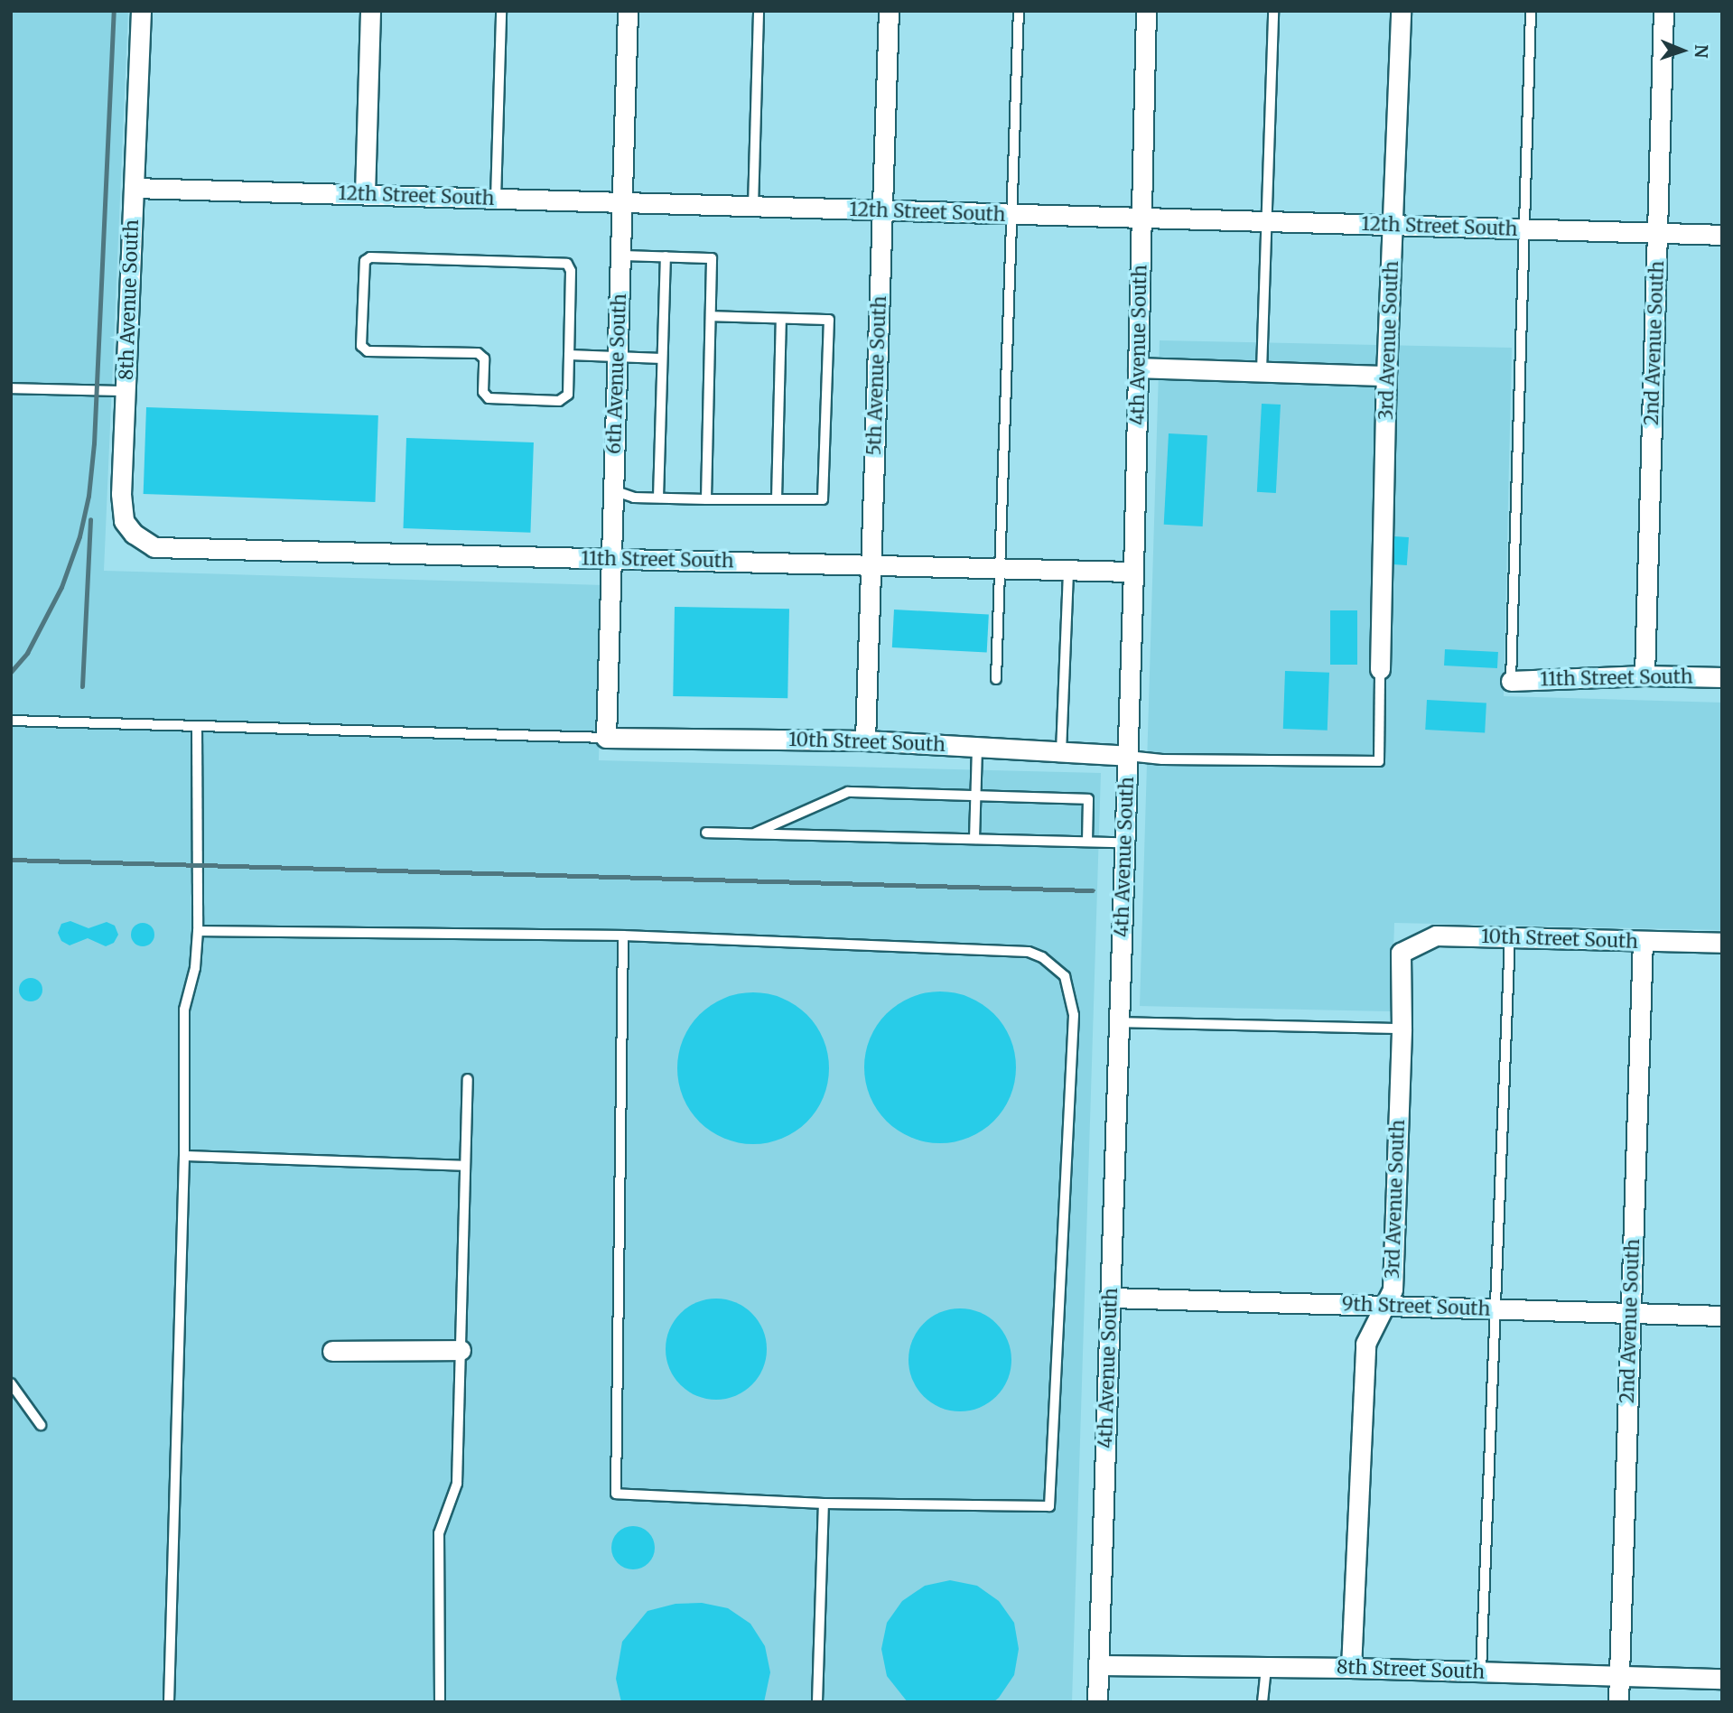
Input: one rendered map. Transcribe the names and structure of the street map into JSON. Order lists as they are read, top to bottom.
{
  "streets": {
    "street": [
      "12th Street South",
      "8th Avenue South",
      "3rd Avenue South",
      "2nd Avenue South",
      "4th Avenue South",
      "6th Avenue South",
      "5th Avenue South",
      "11th Street South",
      "10th Street South",
      "9th Street South",
      "8th Street South"
    ]
  },
  "crossings": [
    ["12th Street South", "8th Avenue South"],
    ["12th Street South", "3rd Avenue South"],
    ["12th Street South", "2nd Avenue South"],
    ["12th Street South", "4th Avenue South"],
    ["12th Street South", "6th Avenue South"],
    ["12th Street South", "5th Avenue South"],
    ["8th Avenue South", "11th Street South"],
    ["3rd Avenue South", "10th Street South"],
    ["3rd Avenue South", "9th Street South"],
    ["3rd Avenue South", "8th Street South"],
    ["2nd Avenue South", "11th Street South"],
    ["2nd Avenue South", "10th Street South"],
    ["2nd Avenue South", "9th Street South"],
    ["2nd Avenue South", "8th Street South"],
    ["4th Avenue South", "11th Street South"],
    ["4th Avenue South", "10th Street South"],
    ["4th Avenue South", "9th Street South"],
    ["4th Avenue South", "8th Street South"],
    ["6th Avenue South", "11th Street South"],
    ["6th Avenue South", "10th Street South"],
    ["5th Avenue South", "11th Street South"],
    ["5th Avenue South", "10th Street South"]
  ],
  "north": "right"
}
